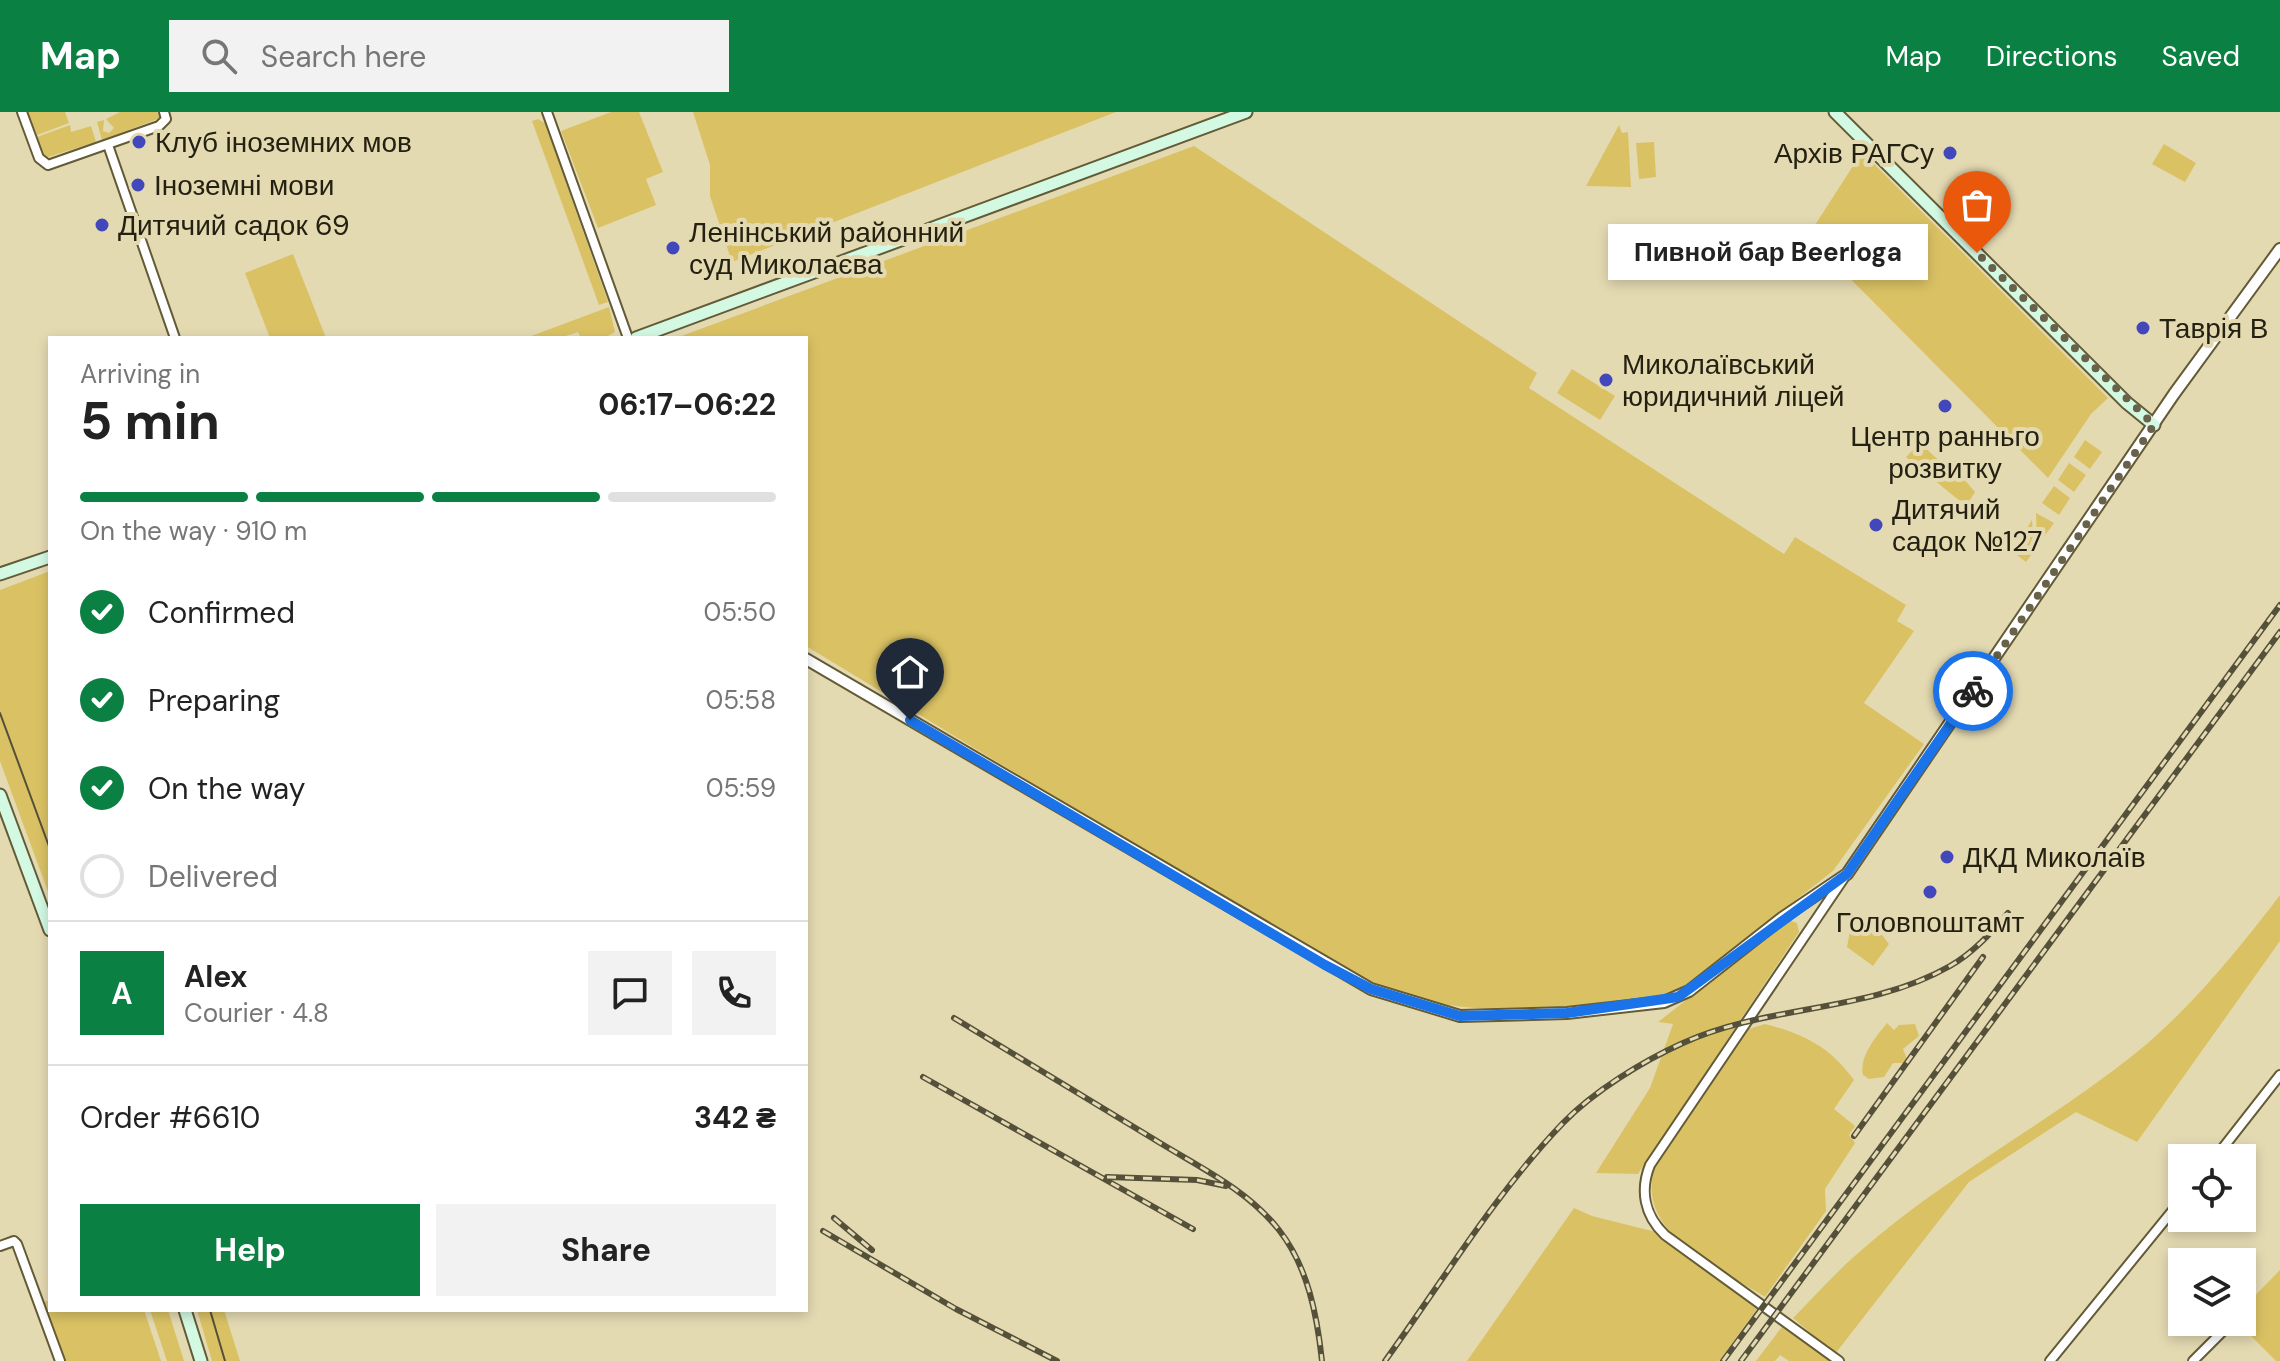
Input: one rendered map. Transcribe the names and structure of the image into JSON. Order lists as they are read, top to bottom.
{
  "places": [
    "Клуб іноземних мов",
    "Архів РАГСу",
    "Іноземні мови",
    "Дитячий садок 69",
    "Ленінський районний суд Миколаєва",
    "Пивной бар Beerloga",
    "Таврія В",
    "Миколаївський юридичний ліцей",
    "Центр ранньго розвитку",
    "Дитячий садок №127",
    "ДКД Миколаїв",
    "Головпоштамт"
  ],
  "page": {
    "header": "Map",
    "search": "Search here",
    "nav": ["Map", "Directions", "Saved"],
    "bubble": "Пивной бар Beerloga",
    "heading": ["5 min", "Arriving in", "06:17–06:22"],
    "panel": [
      "Alex",
      "Courier · 4.8",
      "Order #6610",
      "342 ₴"
    ],
    "bar": "On the way · 910 m",
    "list": [
      ["Confirmed", "05:50"],
      ["Preparing", "05:58"],
      ["On the way", "05:59"],
      "Delivered"
    ],
    "round": "A",
    "buttons": ["Help", "Share"]
  }
}
